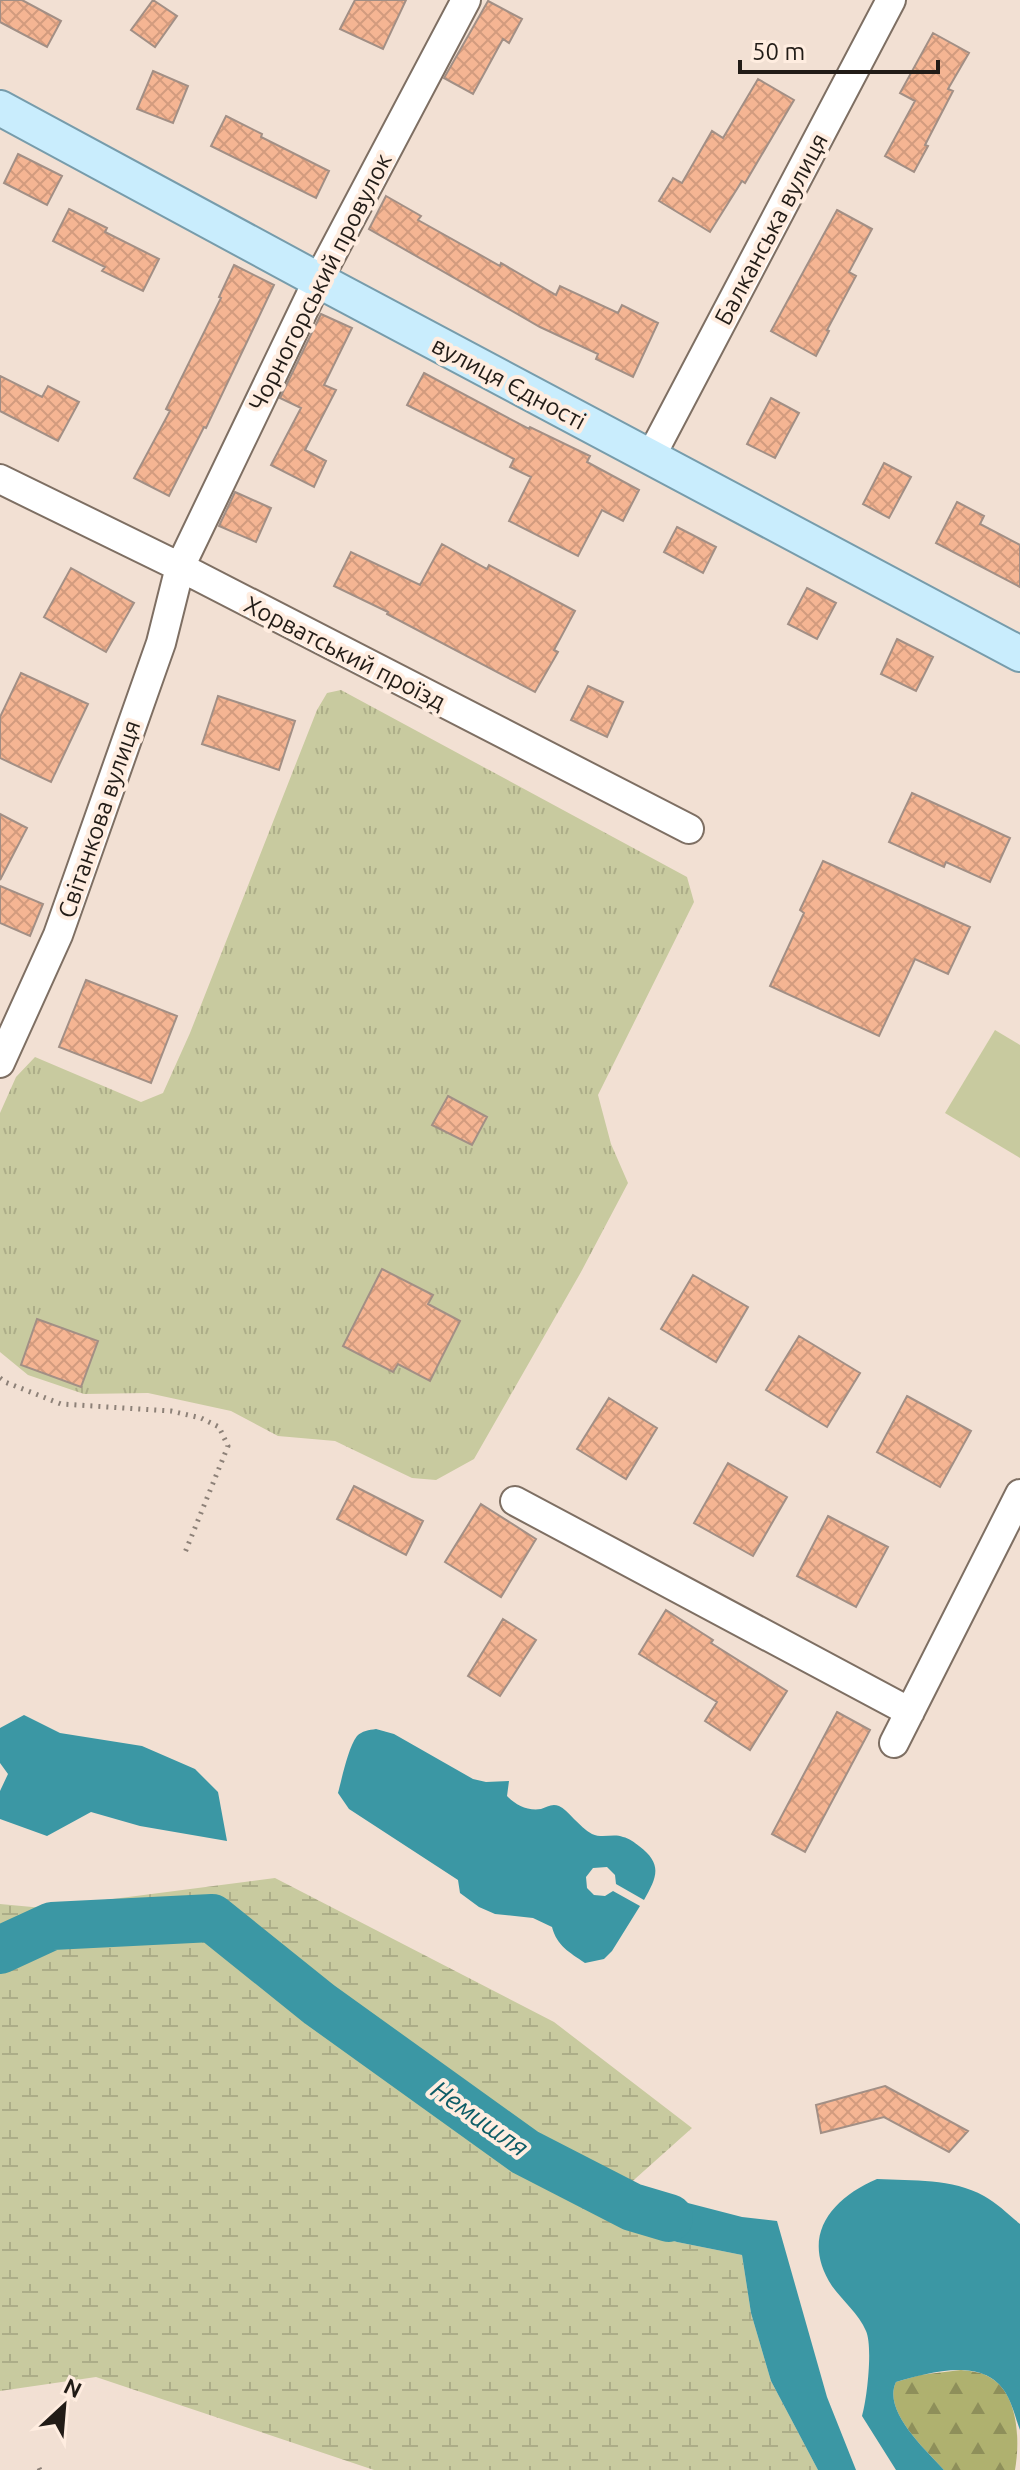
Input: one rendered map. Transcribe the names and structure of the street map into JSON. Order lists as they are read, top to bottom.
{
  "streets": {
    "main road": ["вулиця Єдності"],
    "street": [
      "Балканська вулиця",
      "Чорногорський провулок",
      "Хорватський проїзд",
      "Світанкова вулиця"
    ]
  },
  "crossings": [
    ["Балканська вулиця", "вулиця Єдності"],
    ["Чорногорський провулок", "вулиця Єдності"],
    ["Чорногорський провулок", "Хорватський проїзд"],
    ["Чорногорський провулок", "Світанкова вулиця"],
    ["Хорватський проїзд", "Світанкова вулиця"]
  ],
  "water": ["Немишля"],
  "scale_bar": "50 m",
  "north": "top right"
}
